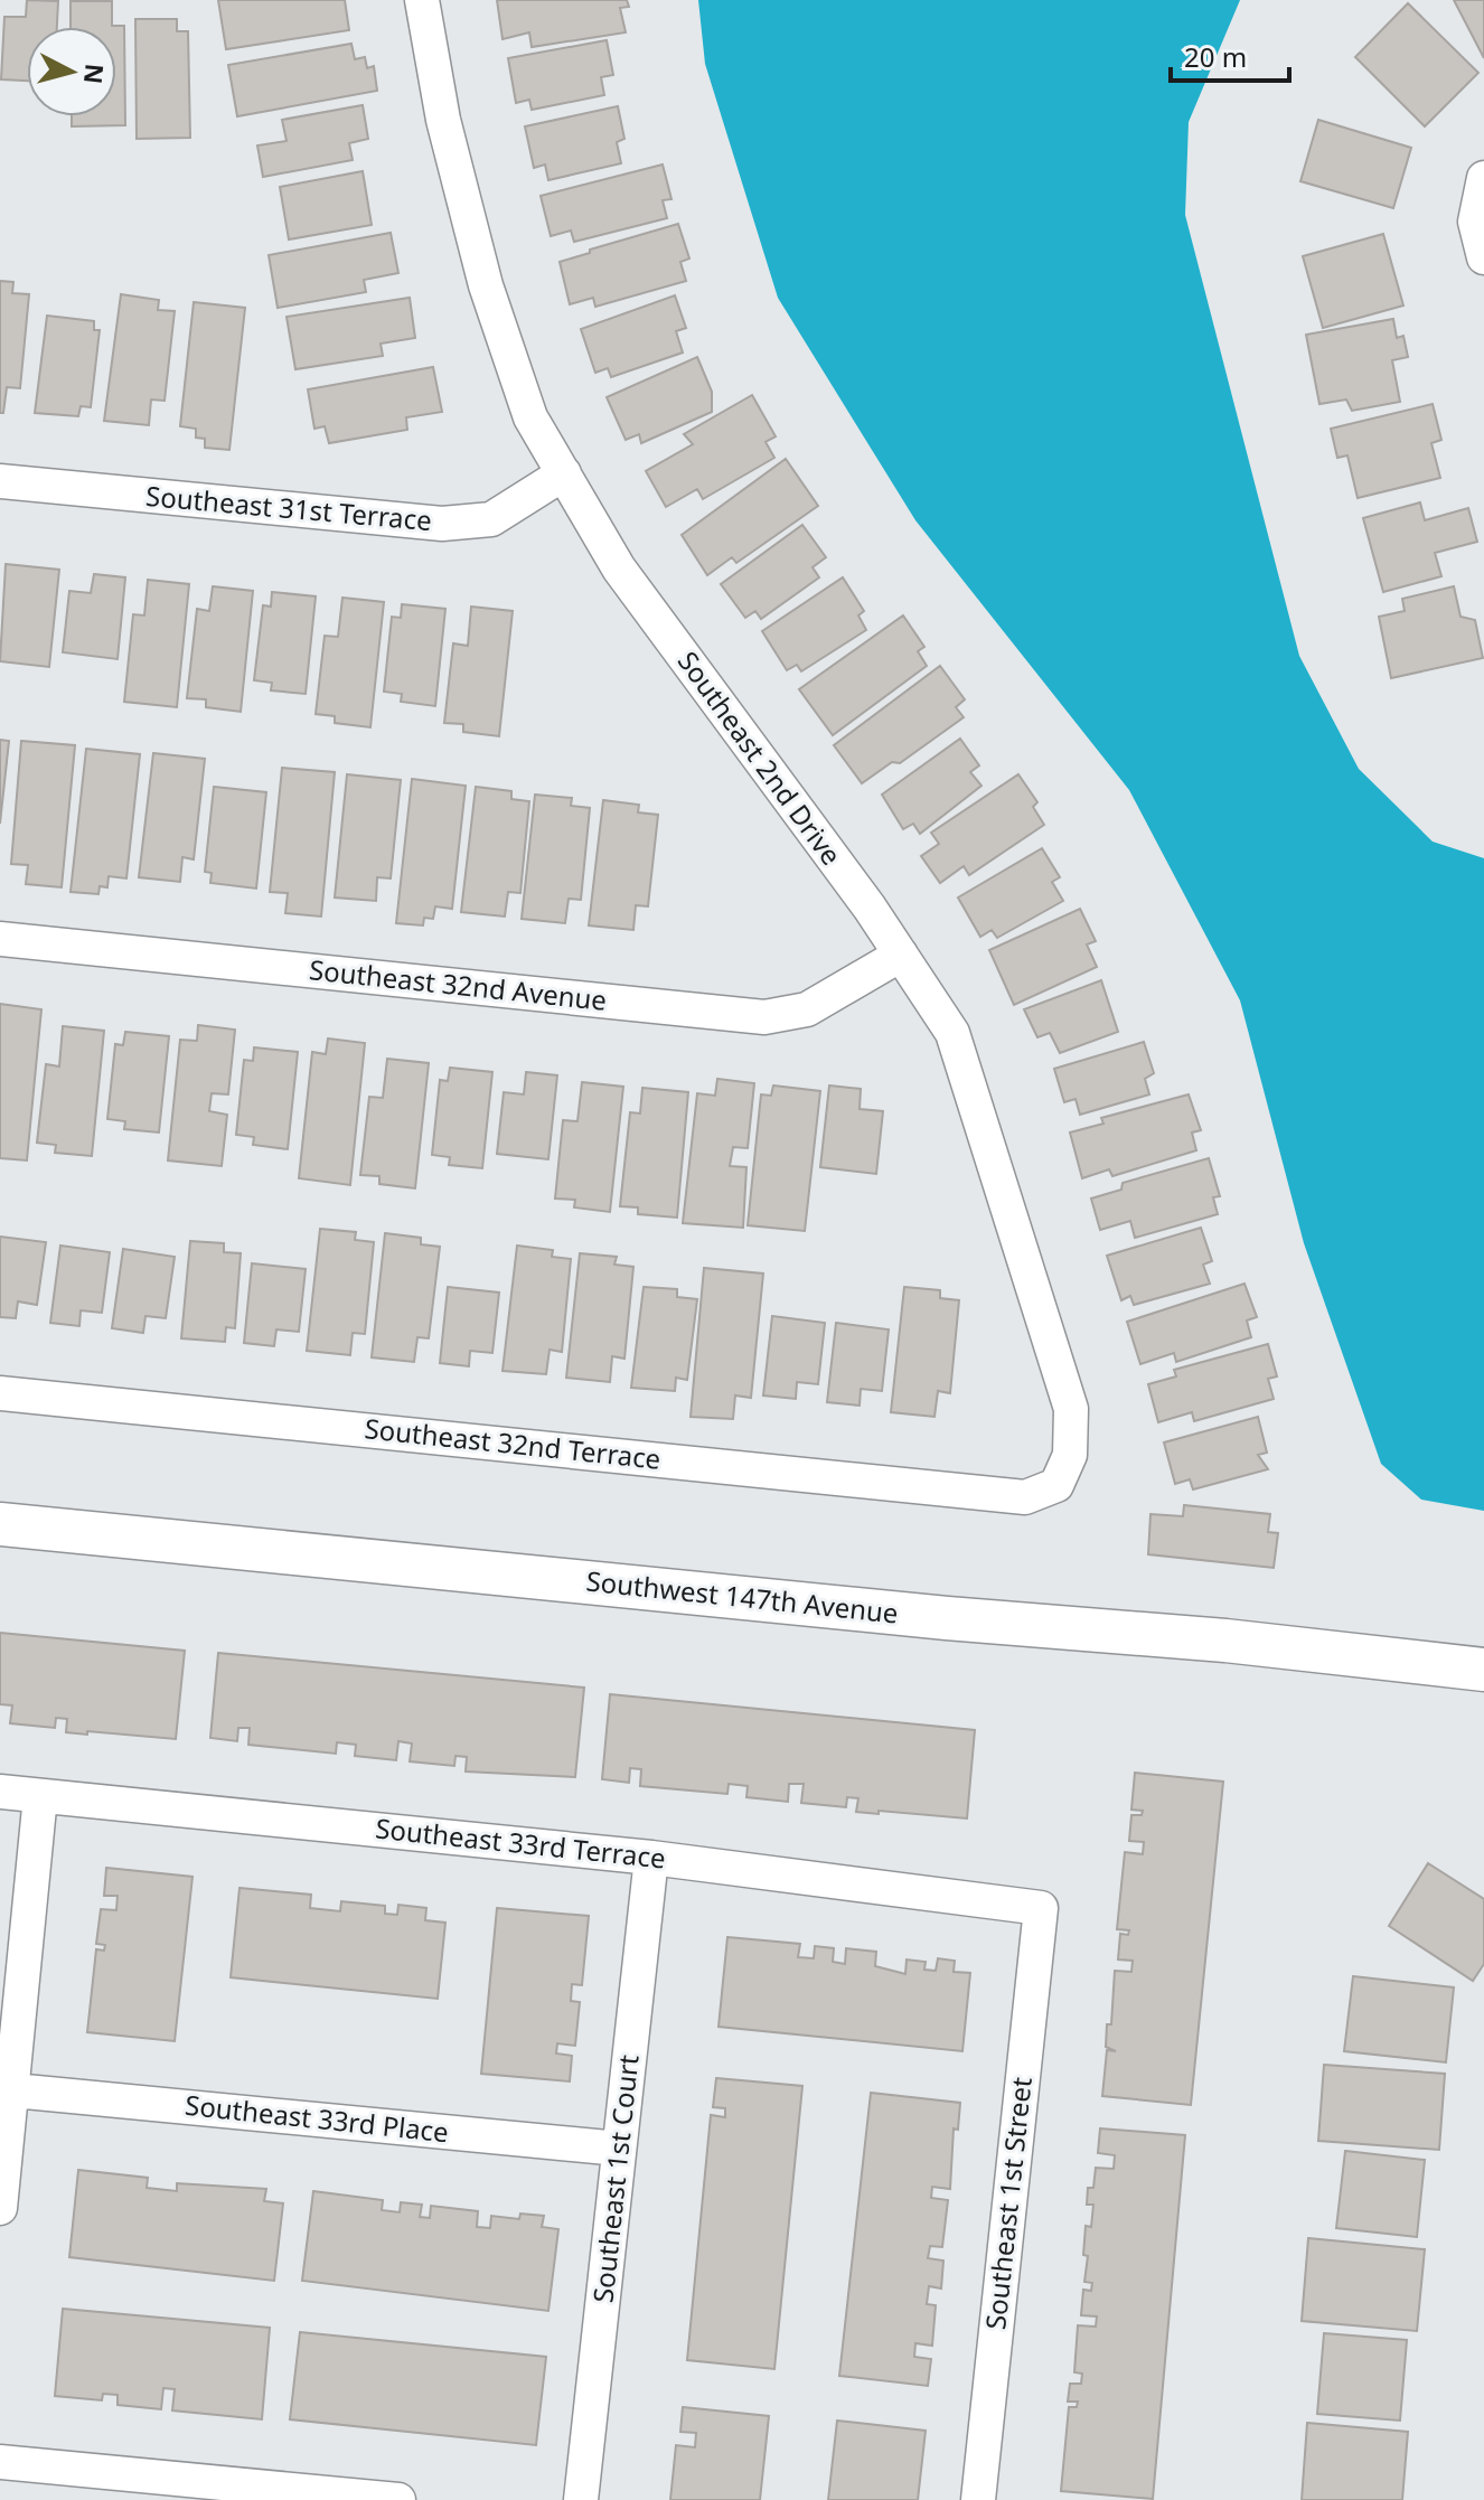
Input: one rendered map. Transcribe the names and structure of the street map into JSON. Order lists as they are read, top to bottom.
{
  "streets": {
    "street": [
      "Southeast 31st Terrace",
      "Southeast 2nd Drive",
      "Southeast 32nd Avenue",
      "Southeast 32nd Terrace",
      "Southwest 147th Avenue",
      "Southeast 33rd Terrace",
      "Southeast 33rd Place",
      "Southeast 1st Court",
      "Southeast 1st Street"
    ]
  },
  "crossings": [
    ["Southeast 31st Terrace", "Southeast 2nd Drive"],
    ["Southeast 2nd Drive", "Southeast 32nd Avenue"],
    ["Southeast 2nd Drive", "Southeast 32nd Terrace"],
    ["Southeast 33rd Terrace", "Southeast 1st Court"],
    ["Southeast 33rd Terrace", "Southeast 1st Street"],
    ["Southeast 33rd Place", "Southeast 1st Court"]
  ],
  "scale_bar": "20 m",
  "north": "right"
}
